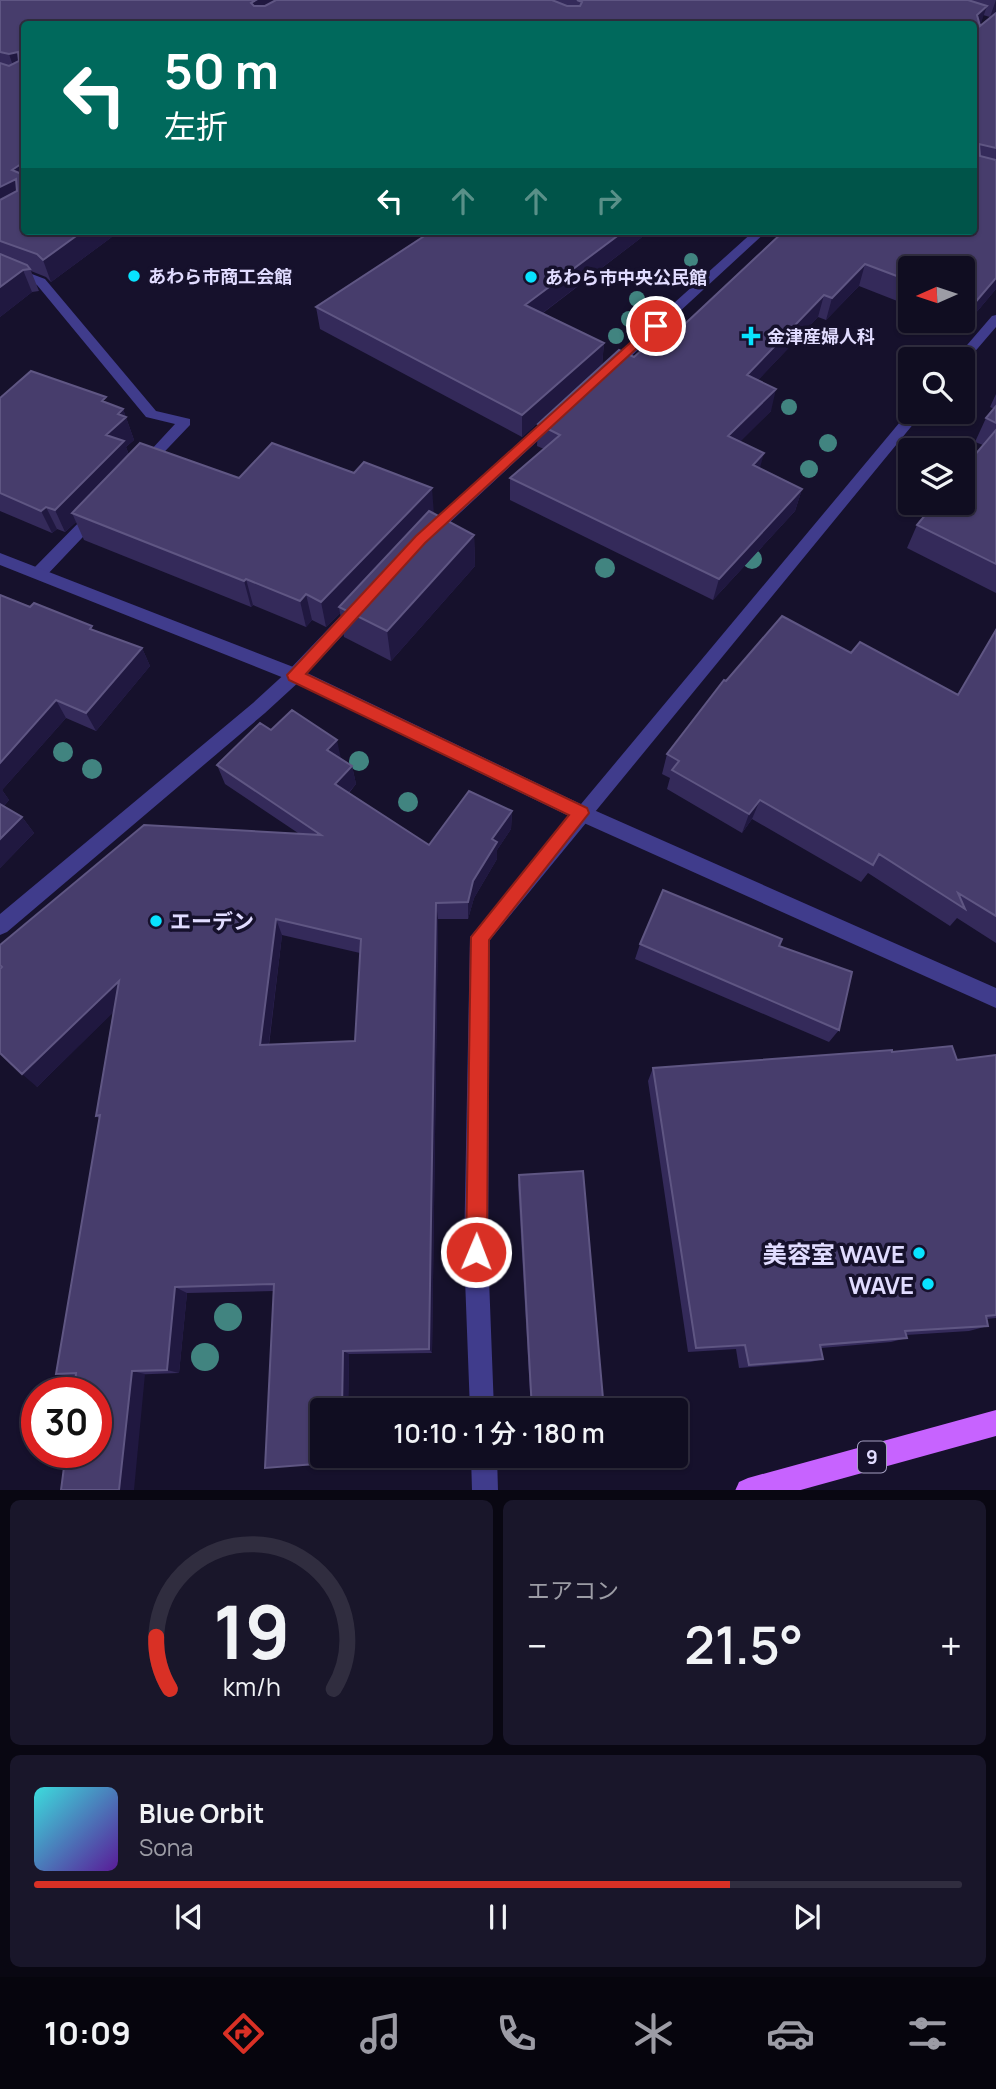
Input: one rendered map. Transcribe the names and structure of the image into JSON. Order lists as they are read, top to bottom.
{
  "streets": {
    "main road": ["9"]
  },
  "places": {
    "other": [
      "あわら市商工会館",
      "あわら市中央公民館",
      "エーデン",
      "美容室 WAVE",
      "WAVE"
    ],
    "health": ["金津産婦人科"]
  },
  "north": "left",
  "page": {
    "turn": ["50 m", "左折"],
    "limit": "30",
    "trip": "10:10 · 1 分 · 180 m",
    "tile": "エアコン",
    "heat": ["−", "21.5°", "+"],
    "song": ["Blue Orbit", "Sona"],
    "tabs": "10:09",
    "gauge": ["19", "km/h"]
  }
}
